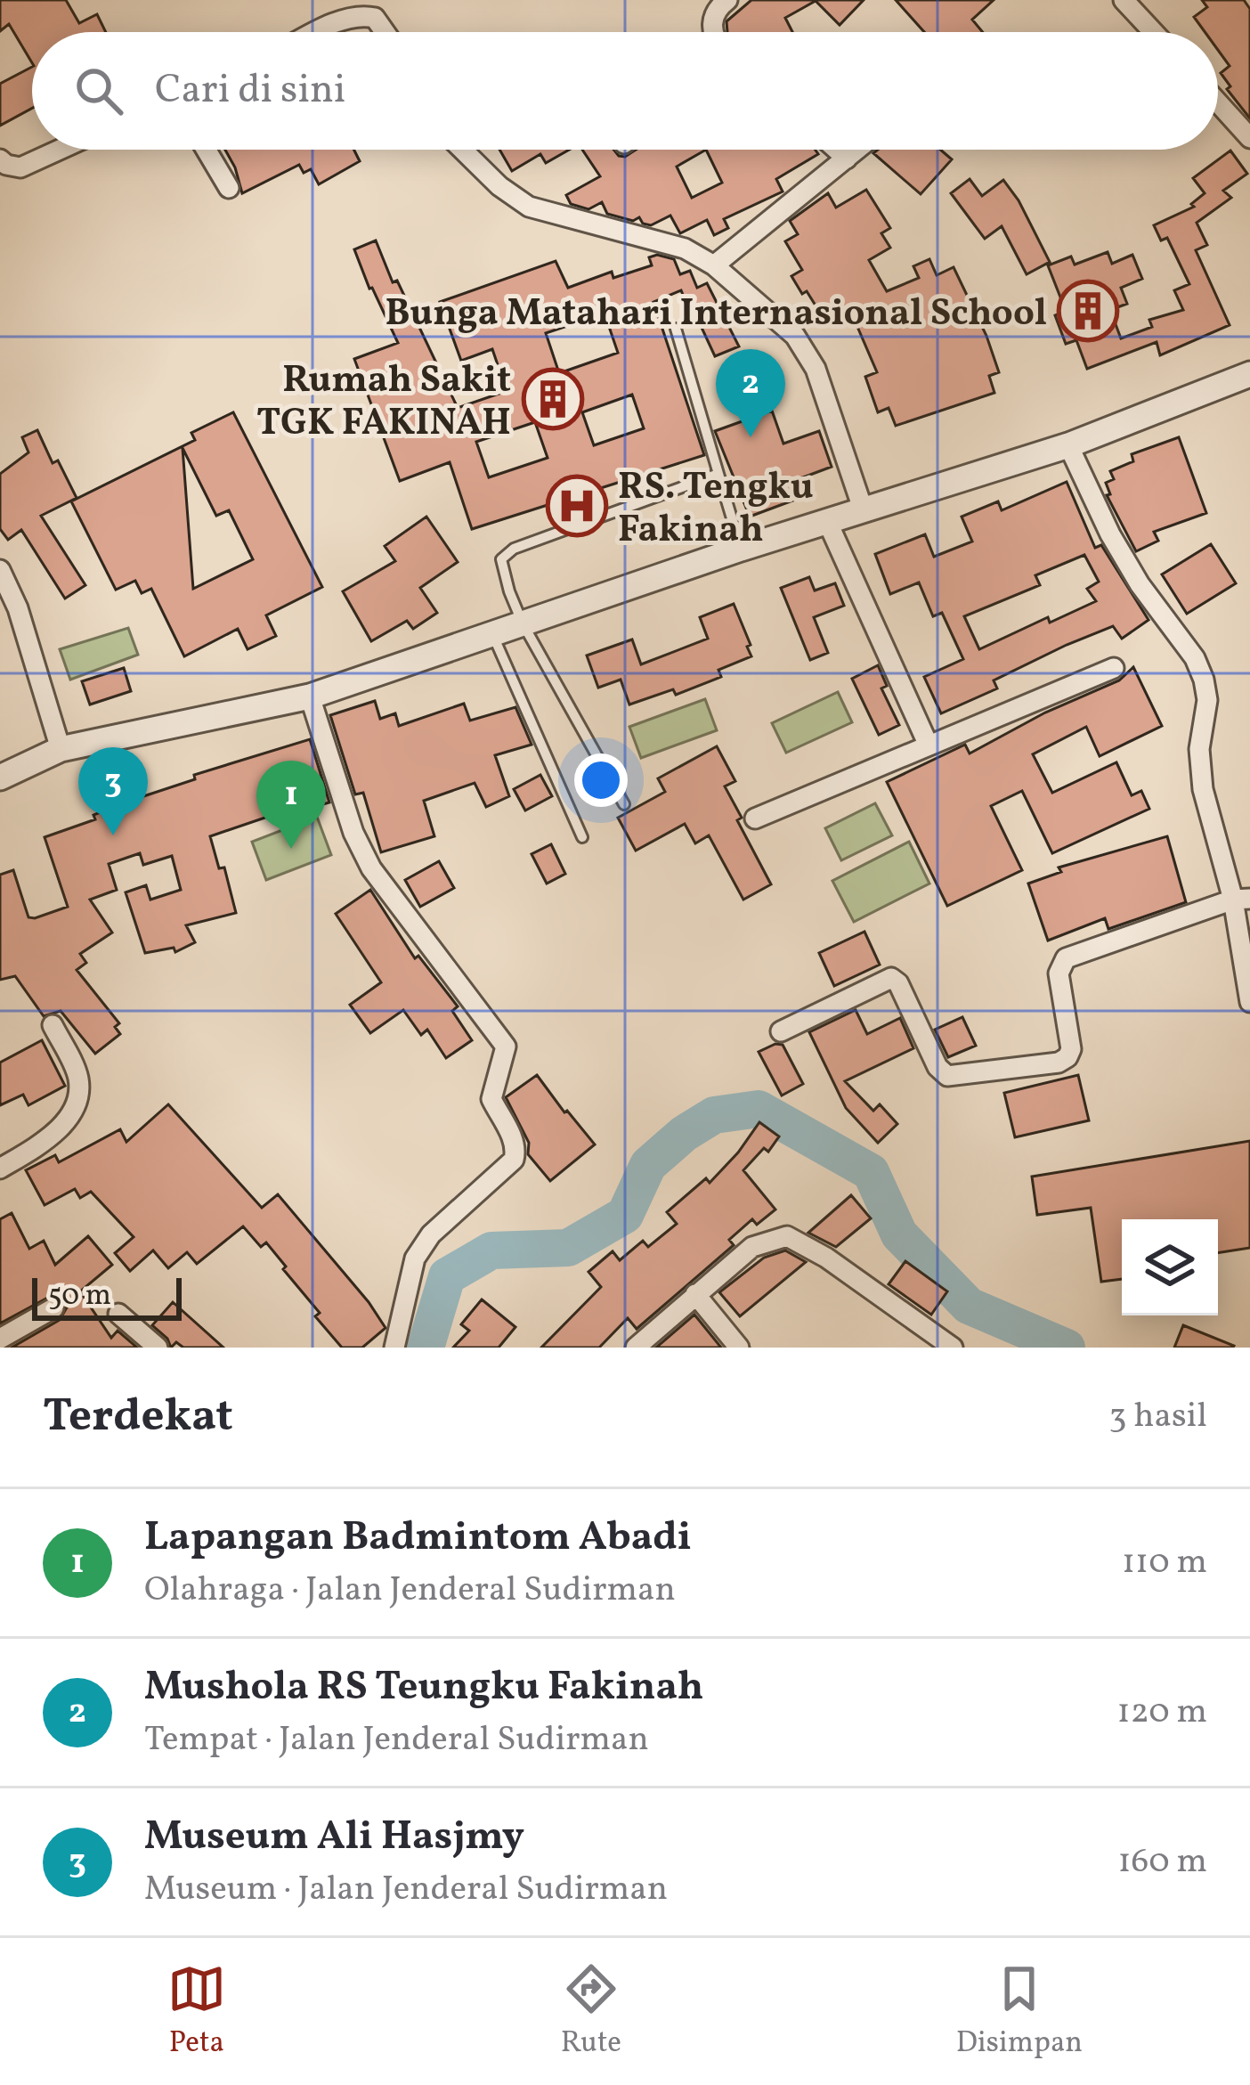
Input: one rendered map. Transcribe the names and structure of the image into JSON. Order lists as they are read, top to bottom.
{
  "places": {
    "building": ["Bunga Matahari Internasional School", "Rumah Sakit TGK FAKINAH"],
    "hospital": ["RS. Tengku Fakinah"]
  },
  "scale_bar": "50 m",
  "page": {
    "search": "Cari di sini",
    "pins": ["2", "3", "1"],
    "scale": "50 m",
    "heading": ["Terdekat", "3 hasil"],
    "list": [
      {
        "mark": "1",
        "name": "Lapangan Badmintom Abadi",
        "note": "Olahraga · Jalan Jenderal Sudirman",
        "value": "110 m"
      },
      {
        "mark": "2",
        "name": "Mushola RS Teungku Fakinah",
        "note": "Tempat · Jalan Jenderal Sudirman",
        "value": "120 m"
      },
      {
        "mark": "3",
        "name": "Museum Ali Hasjmy",
        "note": "Museum · Jalan Jenderal Sudirman",
        "value": "160 m"
      }
    ],
    "nav": ["Peta", "Rute", "Disimpan"]
  }
}
